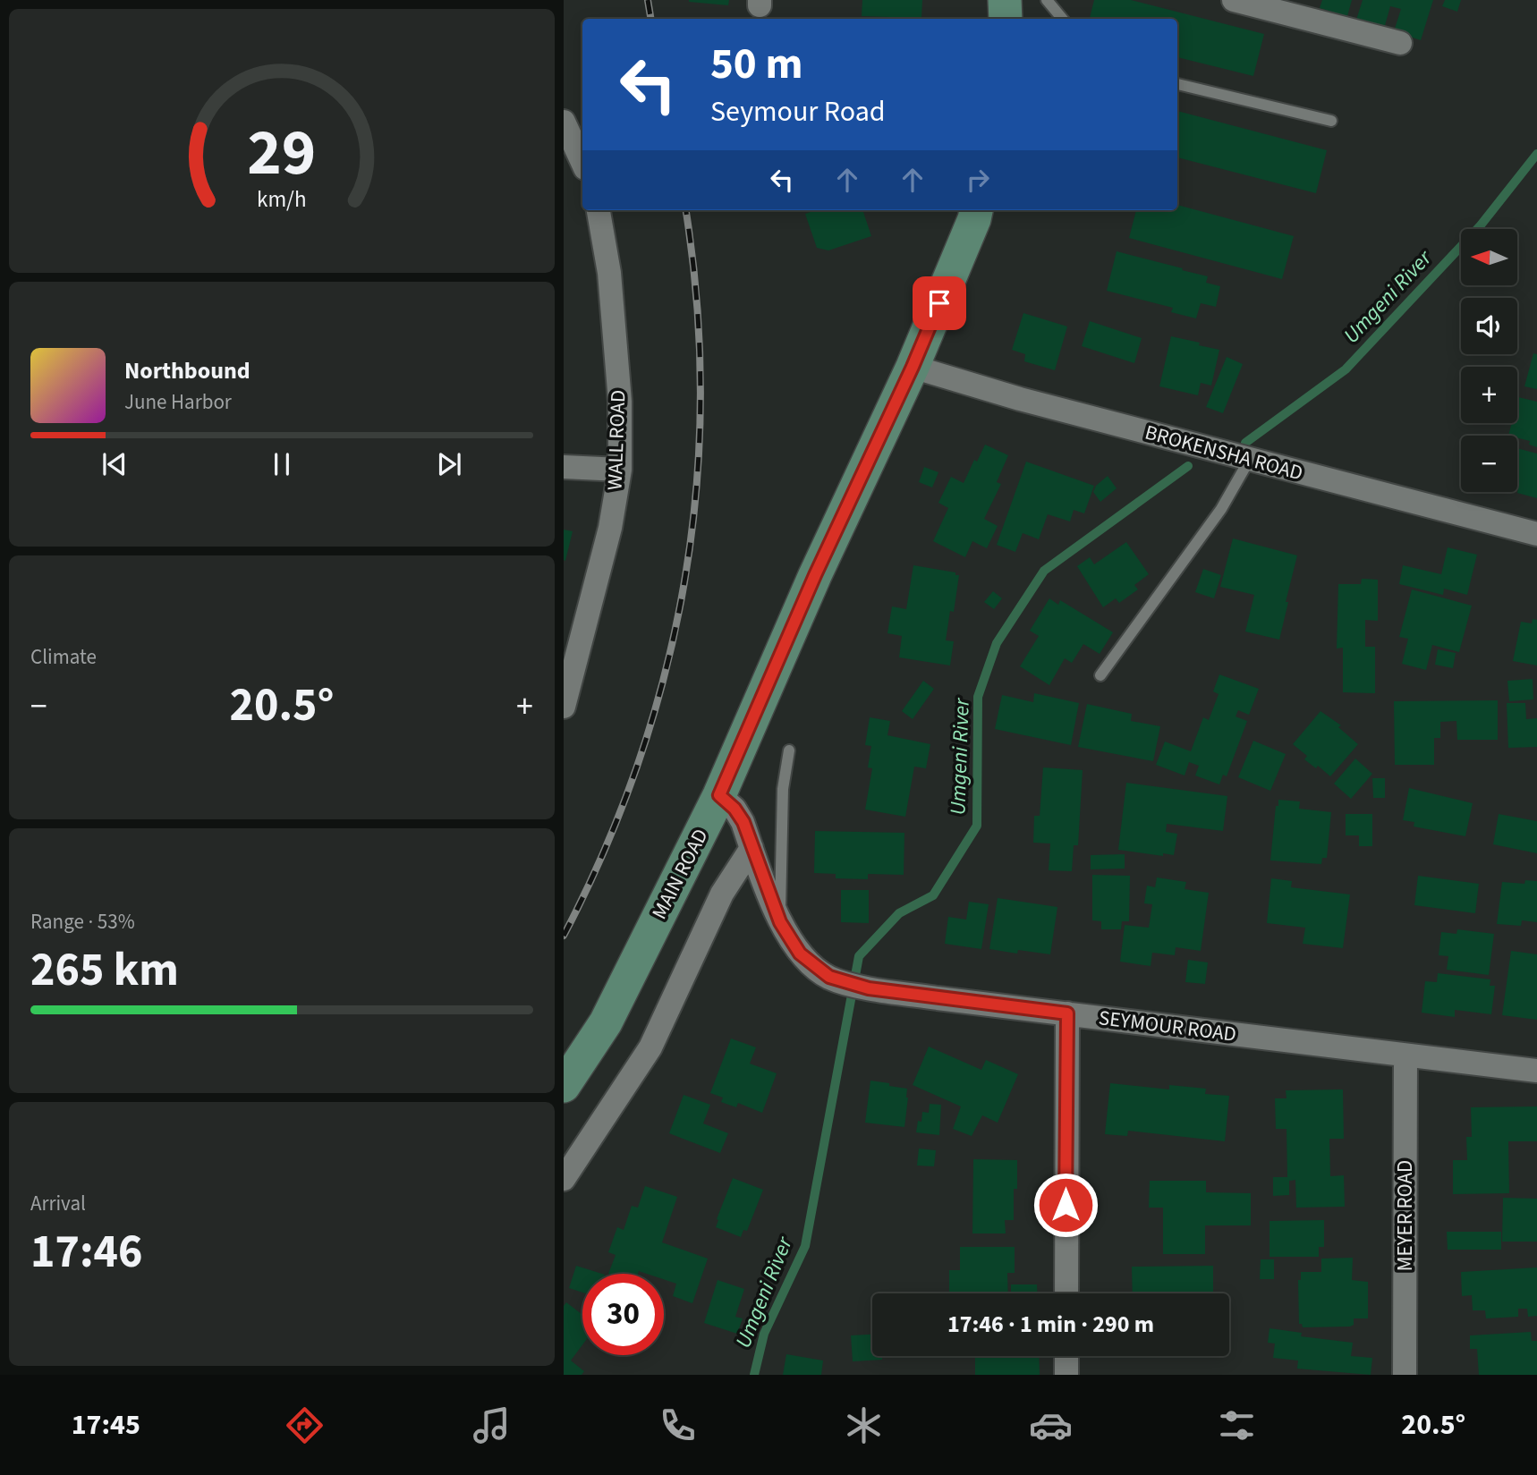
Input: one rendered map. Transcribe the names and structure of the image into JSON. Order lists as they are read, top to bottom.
{
  "streets": {
    "main road": ["MAIN ROAD"],
    "street": [
      "WALL ROAD",
      "BROKENSHA ROAD",
      "SEYMOUR ROAD",
      "MEYER ROAD"
    ]
  },
  "crossings": [
    ["BROKENSHA ROAD", "MAIN ROAD"],
    ["MAIN ROAD", "SEYMOUR ROAD"],
    ["SEYMOUR ROAD", "MEYER ROAD"]
  ],
  "water": ["Umgeni River"],
  "north": "left",
  "page": {
    "turn": ["50 m", "Seymour Road"],
    "map_buttons": ["+", "−"],
    "song": ["Northbound", "June Harbor"],
    "tile": [
      "Climate",
      ["Range · 53%", "265 km"],
      ["Arrival", "17:46"]
    ],
    "heat": ["−", "20.5°", "+"],
    "limit": "30",
    "trip": "17:46 · 1 min · 290 m",
    "tabs": ["17:45", "20.5°"],
    "gauge": ["29", "km/h"]
  }
}
